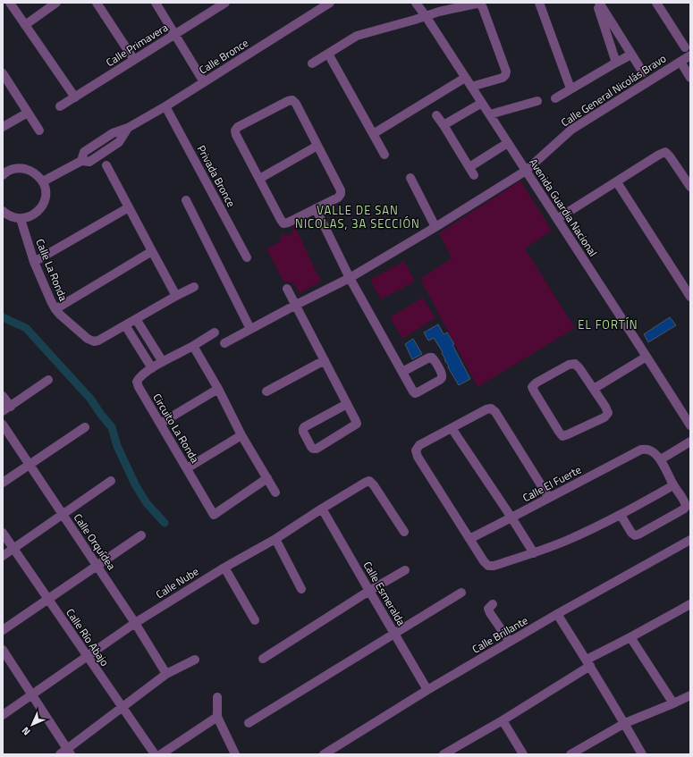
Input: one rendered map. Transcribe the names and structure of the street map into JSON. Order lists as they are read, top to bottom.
{
  "streets": {
    "street": [
      "Calle Primavera",
      "Calle Bronce",
      "Calle General Nicolás Bravo",
      "Privada Bronce",
      "Avenida Guardia Nacional",
      "Calle La Ronda",
      "Circuito La Ronda",
      "Calle El Fuerte",
      "Calle Orquídea",
      "Calle Nube",
      "Calle Esmeralda",
      "Calle Brillante",
      "Calle Río Abajo"
    ]
  },
  "crossings": [
    ["Calle Bronce", "Privada Bronce"],
    ["Calle General Nicolás Bravo", "Avenida Guardia Nacional"],
    ["Calle Orquídea", "Calle Nube"],
    ["Calle Nube", "Calle Esmeralda"],
    ["Calle Nube", "Calle Río Abajo"],
    ["Calle Esmeralda", "Calle Brillante"]
  ],
  "districts": ["VALLE DE SAN NICOLAS, 3A SECCIÓN", "EL FORTÍN"],
  "north": "bottom left"
}
